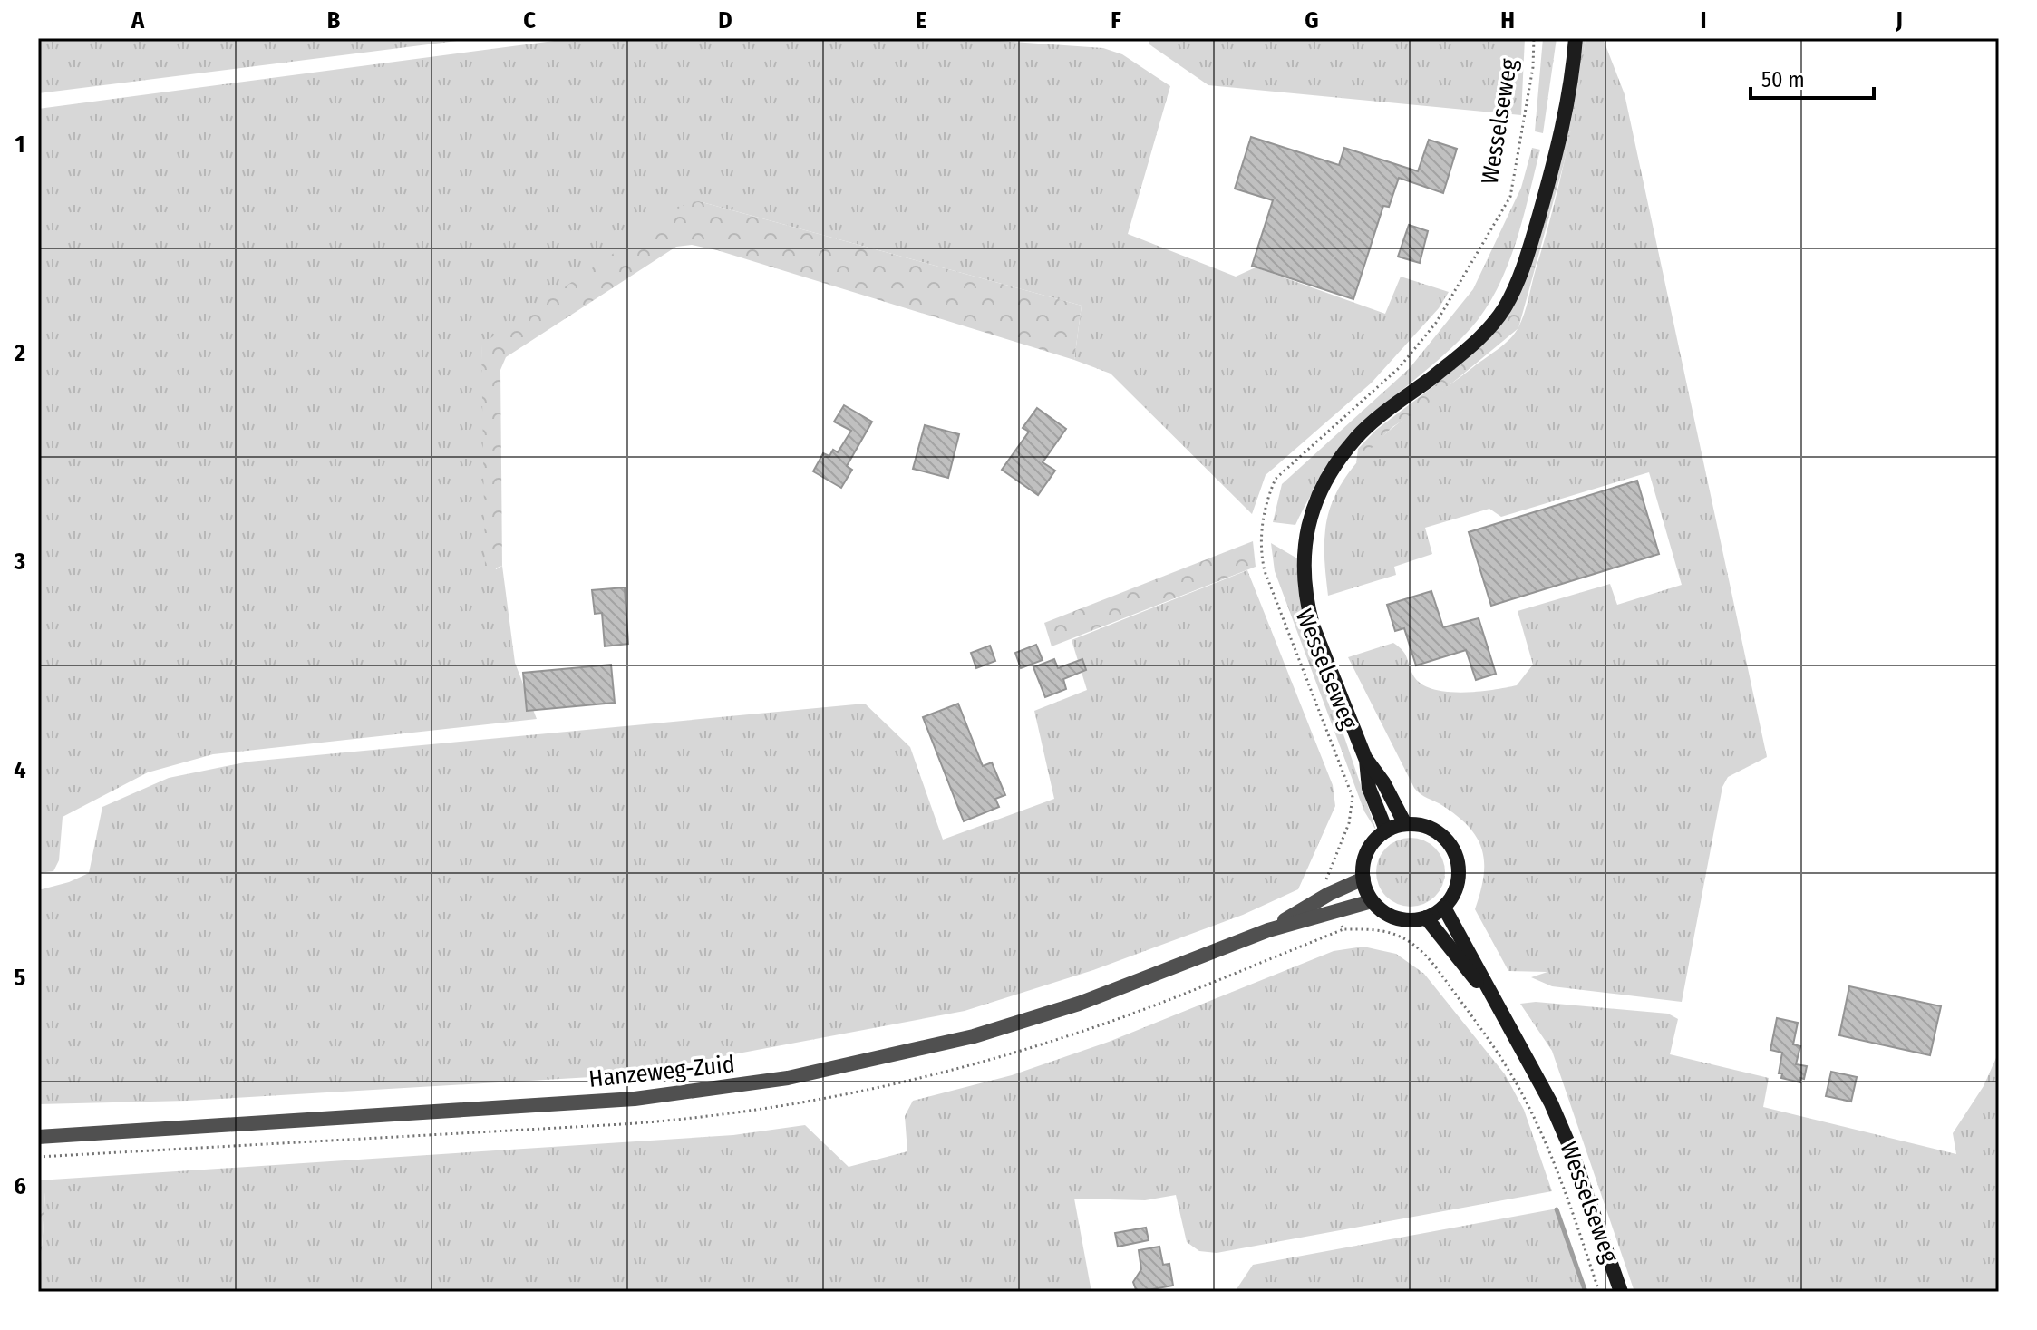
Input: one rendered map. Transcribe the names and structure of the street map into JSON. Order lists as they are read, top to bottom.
{
  "streets": {
    "main road": ["Wesselseweg"],
    "street": ["Hanzeweg-Zuid"]
  },
  "crossings": [
    ["Wesselseweg", "Hanzeweg-Zuid"]
  ],
  "scale_bar": "50 m",
  "grid": {
    "columns": [
      "A",
      "B",
      "C",
      "D",
      "E",
      "F",
      "G",
      "H",
      "I",
      "J"
    ],
    "rows": [
      "1",
      "2",
      "3",
      "4",
      "5",
      "6"
    ]
  }
}
